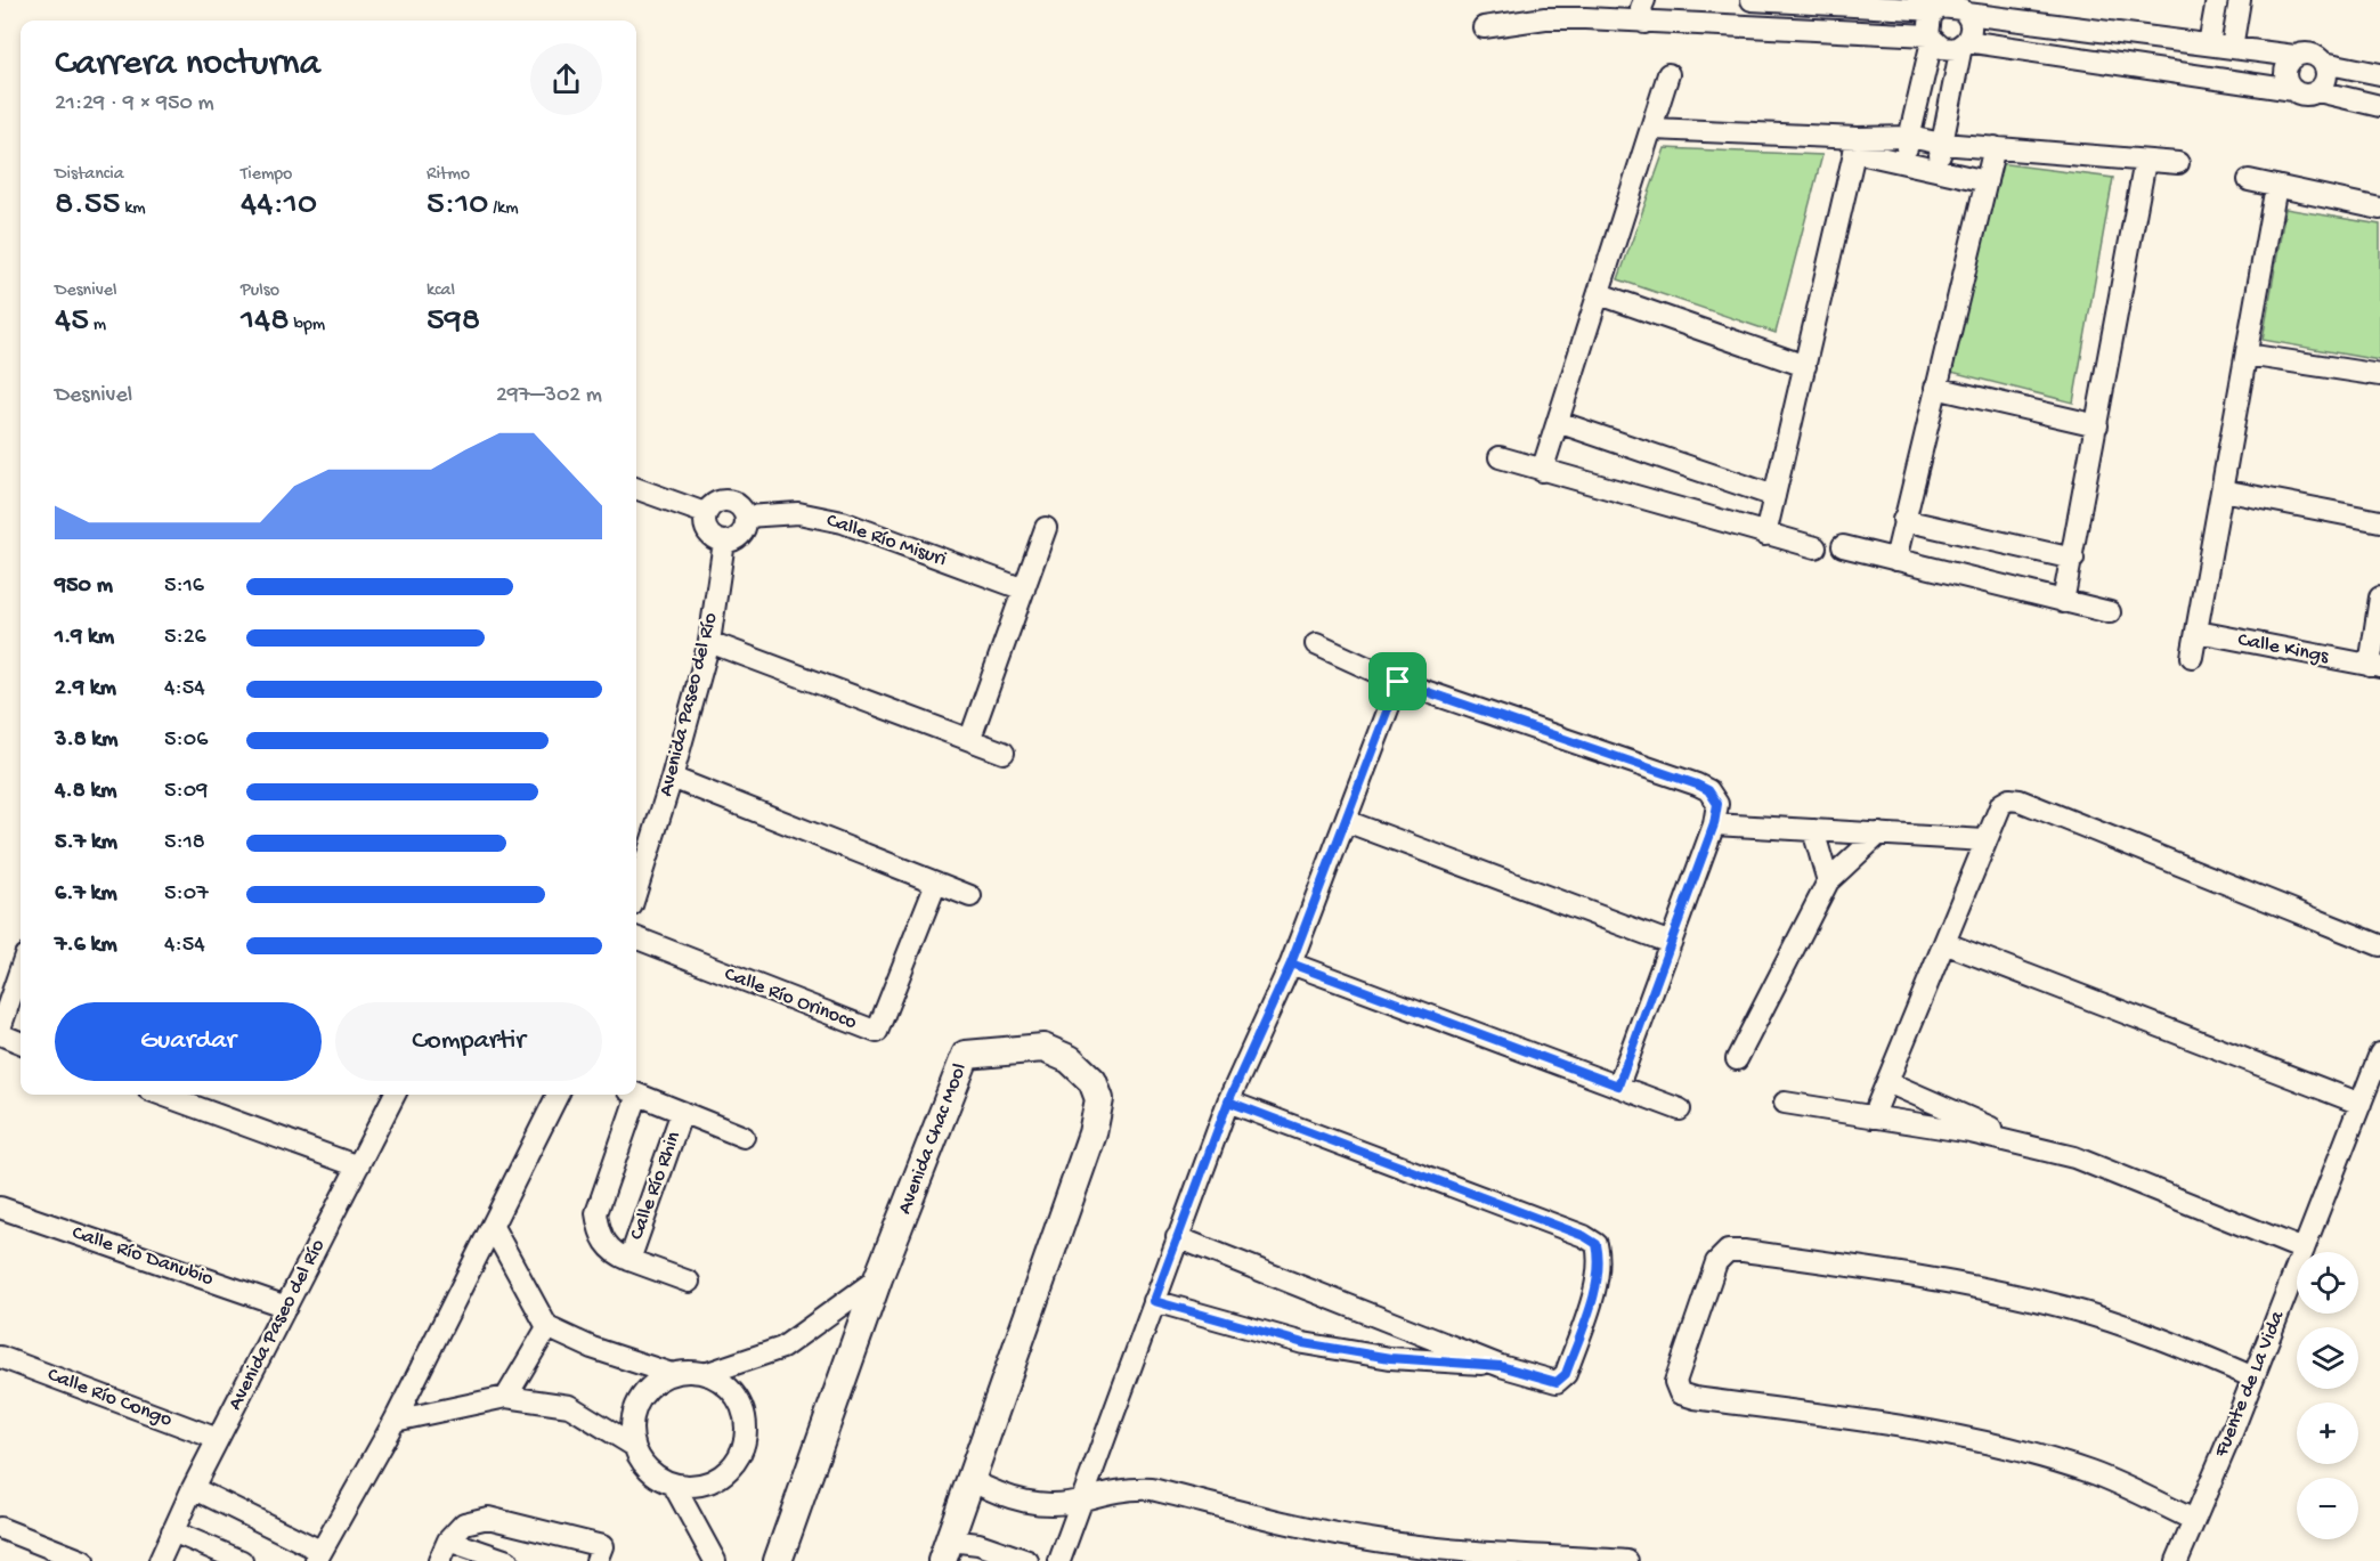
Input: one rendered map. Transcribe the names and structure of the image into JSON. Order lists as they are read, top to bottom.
{
  "streets": {
    "main road": ["Avenida Chac Mool"],
    "street": [
      "Calle Río Misuri",
      "Calle Kings",
      "Avenida Paseo del Río",
      "Calle Río Orinoco",
      "Calle Río Rhin",
      "Calle Río Danubio",
      "Fuente de La Vida",
      "Calle Río Congo"
    ]
  },
  "crossings": [
    ["Calle Río Misuri", "Avenida Paseo del Río"],
    ["Avenida Paseo del Río", "Calle Río Danubio"],
    ["Avenida Paseo del Río", "Calle Río Congo"]
  ],
  "page": {
    "heading": ["Carrera nocturna", "21:29 · 9 × 950 m"],
    "stats": [
      ["Distancia", "8.55 km"],
      ["Tiempo", "44:10"],
      ["Ritmo", "5:10 /km"],
      ["Desnivel", "45 m"],
      ["Pulso", "148 bpm"],
      ["kcal", "598"]
    ],
    "chart": ["Desnivel", "297–302 m"],
    "list": [
      {
        "name": "950 m",
        "note": "5:16"
      },
      {
        "name": "1.9 km",
        "note": "5:26"
      },
      {
        "name": "2.9 km",
        "note": "4:54"
      },
      {
        "name": "3.8 km",
        "note": "5:06"
      },
      {
        "name": "4.8 km",
        "note": "5:09"
      },
      {
        "name": "5.7 km",
        "note": "5:18"
      },
      {
        "name": "6.7 km",
        "note": "5:07"
      },
      {
        "name": "7.6 km",
        "note": "4:54"
      }
    ],
    "buttons": ["Guardar", "Compartir"],
    "map_buttons": ["+", "−"]
  }
}
